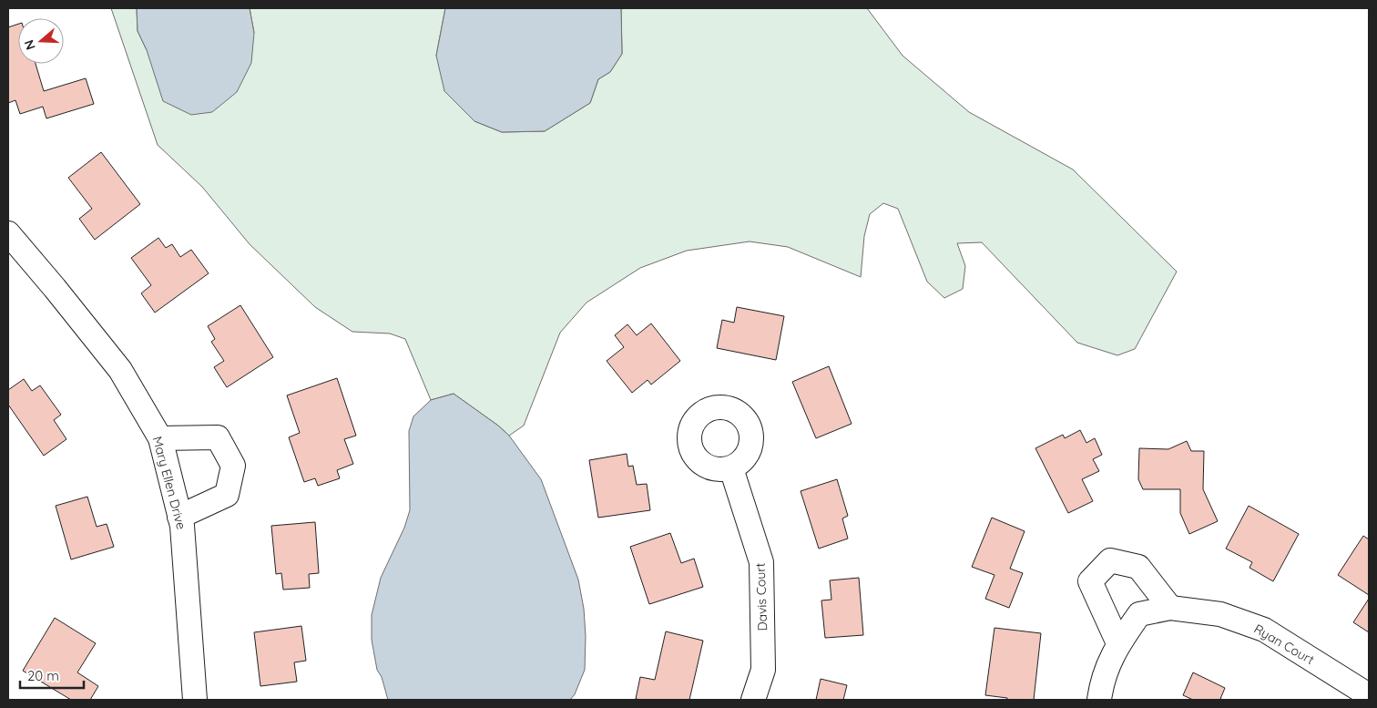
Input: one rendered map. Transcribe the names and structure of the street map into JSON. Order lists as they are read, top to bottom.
{
  "streets": {
    "street": ["Mary Ellen Drive", "Davis Court", "Ryan Court"]
  },
  "scale_bar": "20 m",
  "north": "left"
}
